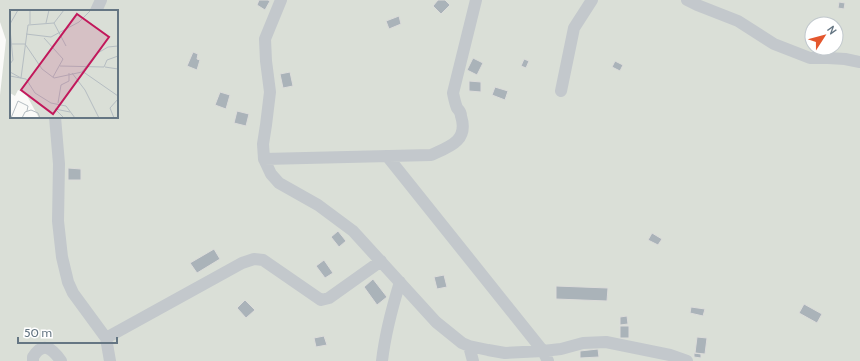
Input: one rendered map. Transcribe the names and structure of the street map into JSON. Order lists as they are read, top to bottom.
{
  "scale_bar": "50 m",
  "north": "top right"
}
